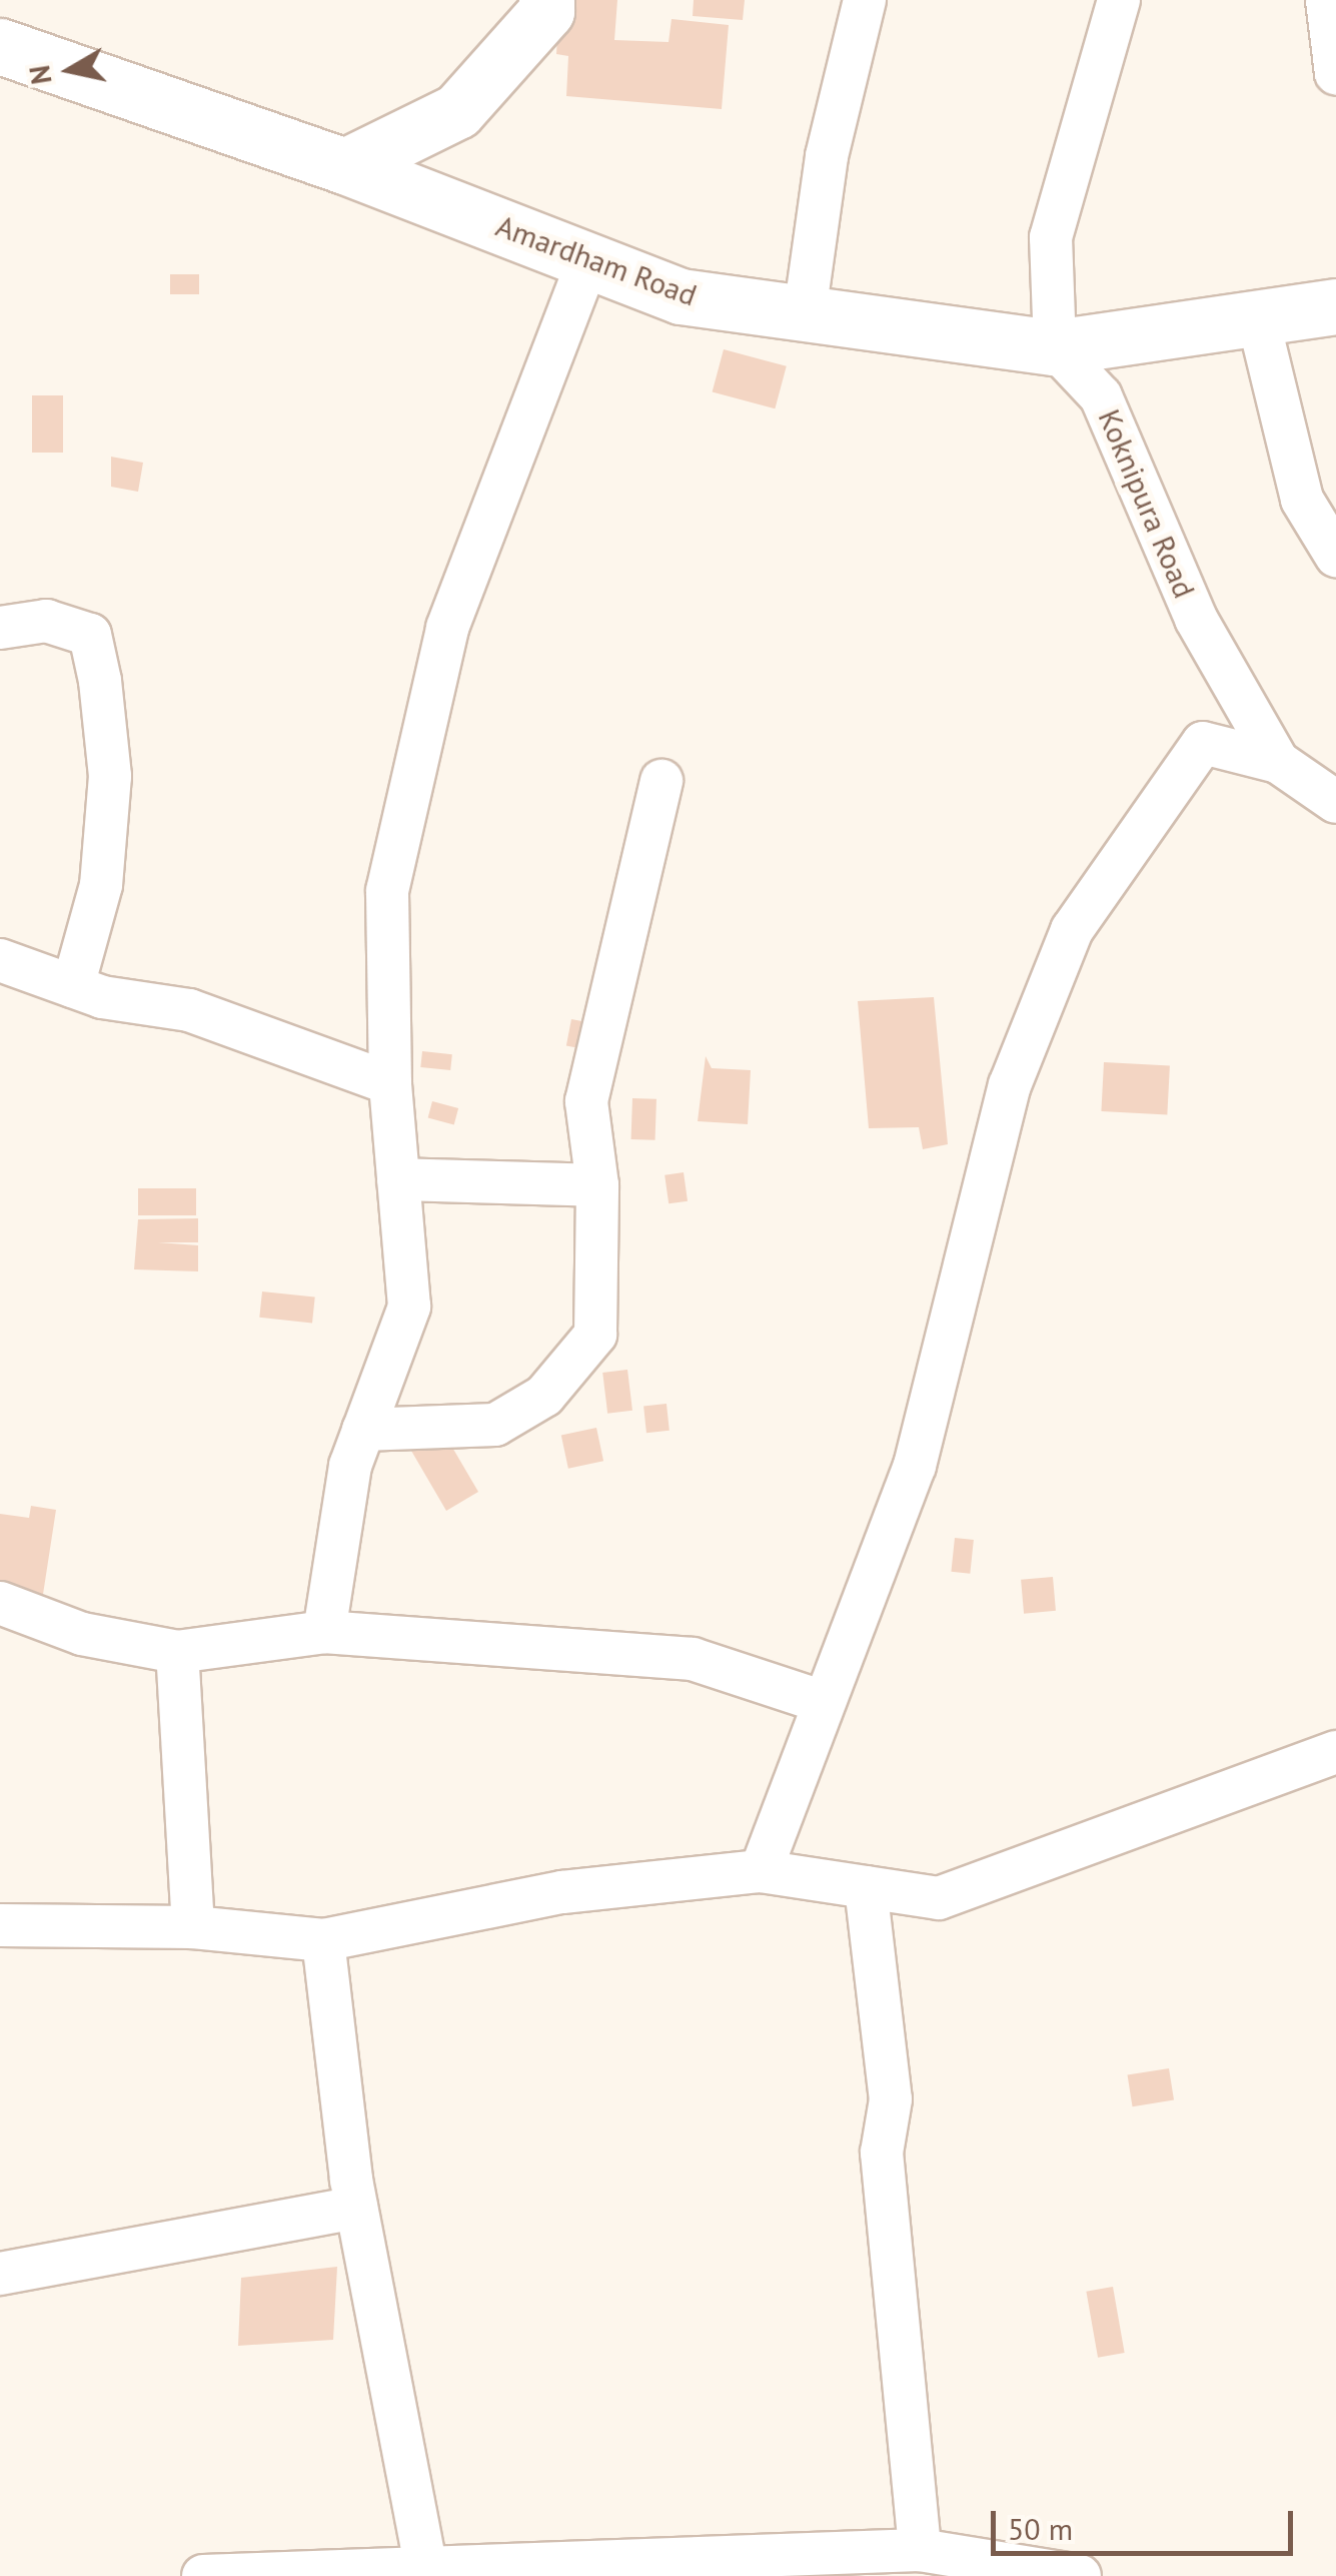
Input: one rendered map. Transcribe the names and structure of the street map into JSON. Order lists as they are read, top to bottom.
{
  "streets": {
    "street": ["Amardham Road", "Koknipura Road"]
  },
  "crossings": [
    ["Amardham Road", "Koknipura Road"]
  ],
  "scale_bar": "50 m",
  "north": "left"
}
